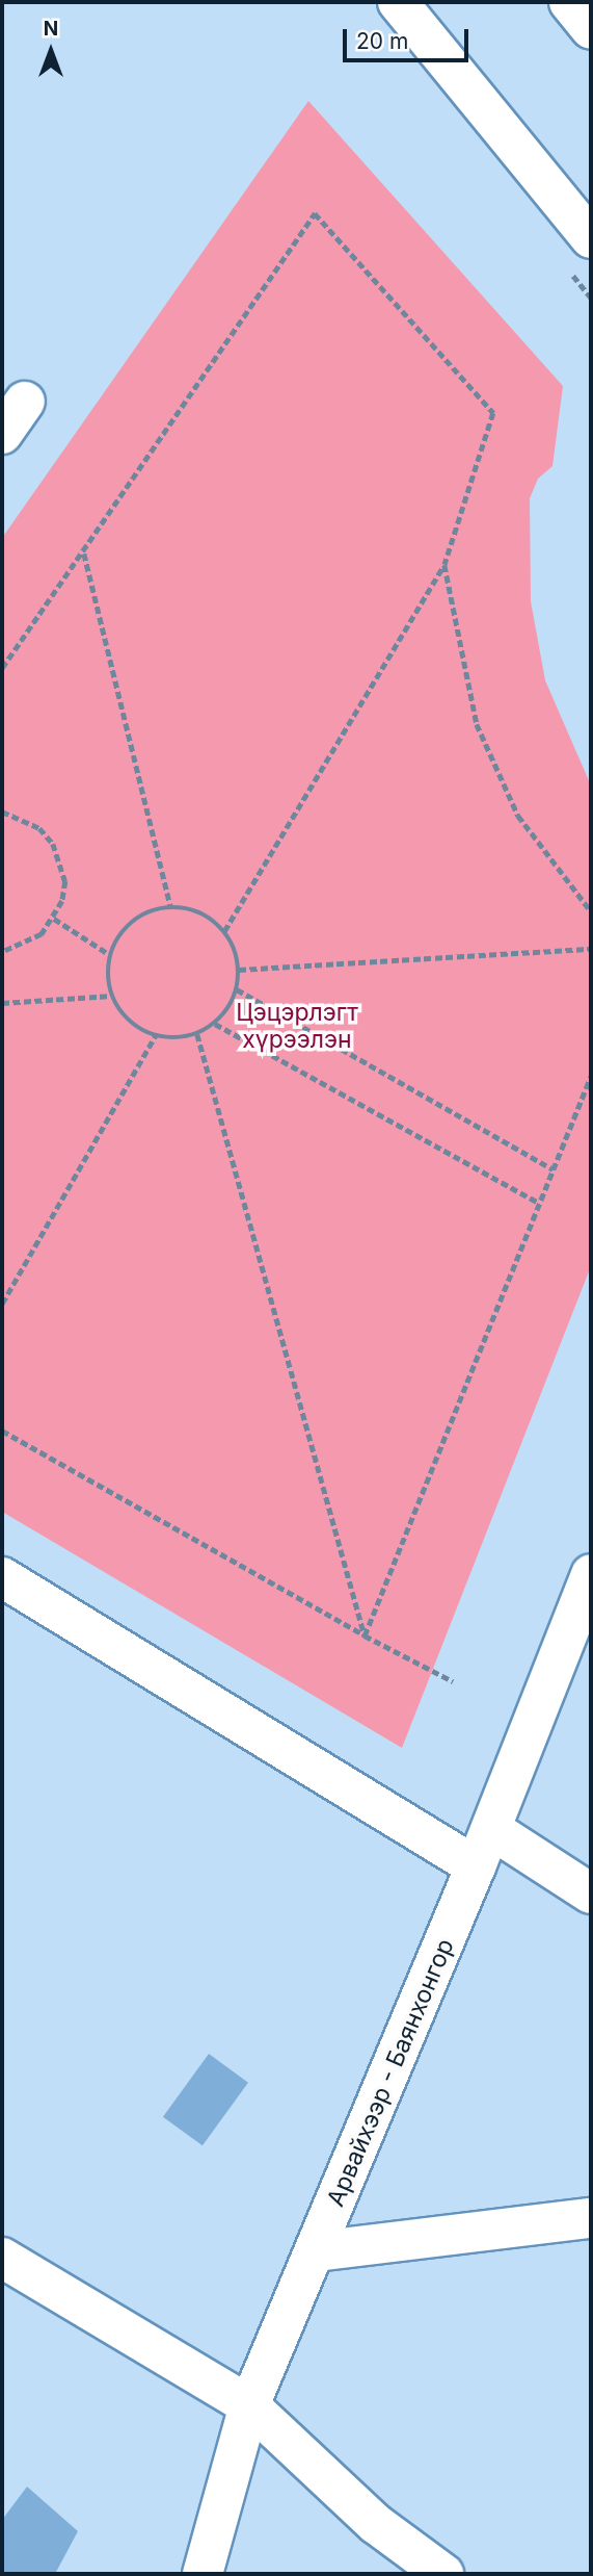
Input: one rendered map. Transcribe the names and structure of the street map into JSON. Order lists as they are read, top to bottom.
{
  "streets": {
    "main road": ["Арвайхээр - Баянхонгор"]
  },
  "parks": ["Цэцэрлэгт хүрээлэн"],
  "scale_bar": "20 m",
  "north": "top"
}
